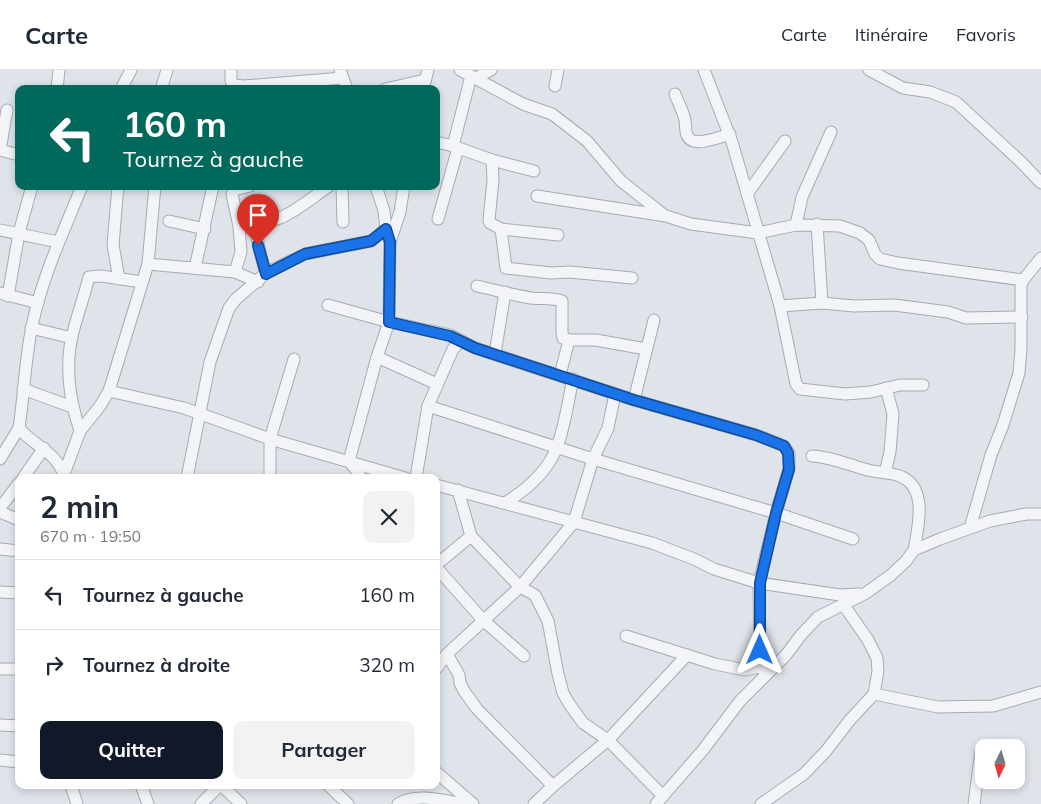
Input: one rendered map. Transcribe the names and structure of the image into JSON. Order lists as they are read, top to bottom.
{
  "north": "bottom",
  "page": {
    "header": "Carte",
    "nav": ["Carte", "Itinéraire", "Favoris"],
    "turn": ["160 m", "Tournez à gauche"],
    "heading": ["2 min", "670 m · 19:50"],
    "list": [
      {
        "name": "Tournez à gauche",
        "value": "160 m"
      },
      {
        "name": "Tournez à droite",
        "value": "320 m"
      }
    ],
    "buttons": ["Quitter", "Partager"]
  }
}
